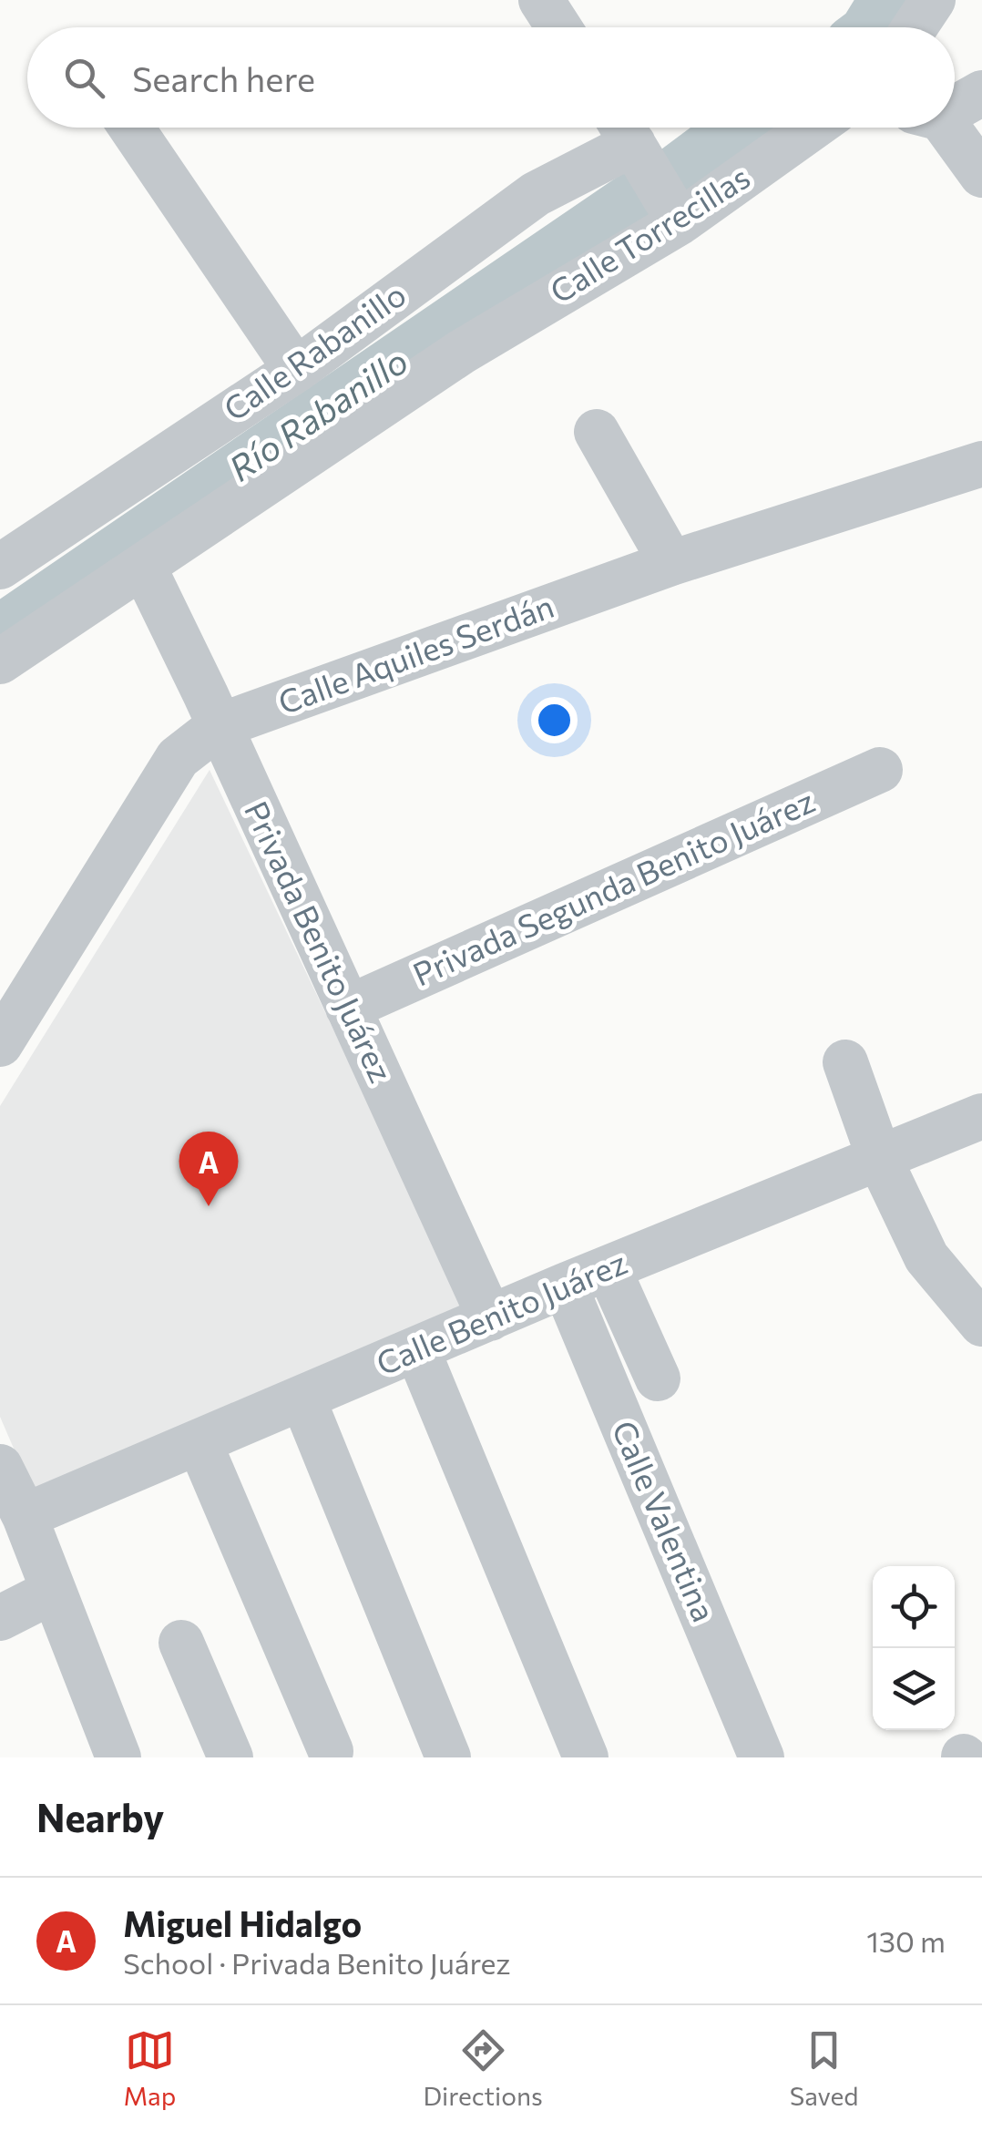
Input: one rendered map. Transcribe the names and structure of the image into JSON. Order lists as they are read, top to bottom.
{
  "streets": {
    "street": [
      "Calle Torrecillas",
      "Calle Rabanillo",
      "Calle Aquiles Serdán",
      "Privada Segunda Benito Juárez",
      "Privada Benito Juárez",
      "Calle Benito Juárez",
      "Calle Valentina"
    ]
  },
  "crossings": [
    ["Calle Torrecillas", "Privada Benito Juárez"],
    ["Calle Aquiles Serdán", "Privada Benito Juárez"],
    ["Privada Segunda Benito Juárez", "Privada Benito Juárez"],
    ["Privada Benito Juárez", "Calle Benito Juárez"],
    ["Calle Benito Juárez", "Calle Valentina"]
  ],
  "water": ["Río Rabanillo"],
  "page": {
    "search": "Search here",
    "pins": "A",
    "heading": "Nearby",
    "list": [
      {
        "mark": "A",
        "name": "Miguel Hidalgo",
        "note": "School · Privada Benito Juárez",
        "value": "130 m"
      }
    ],
    "nav": ["Map", "Directions", "Saved"]
  }
}
